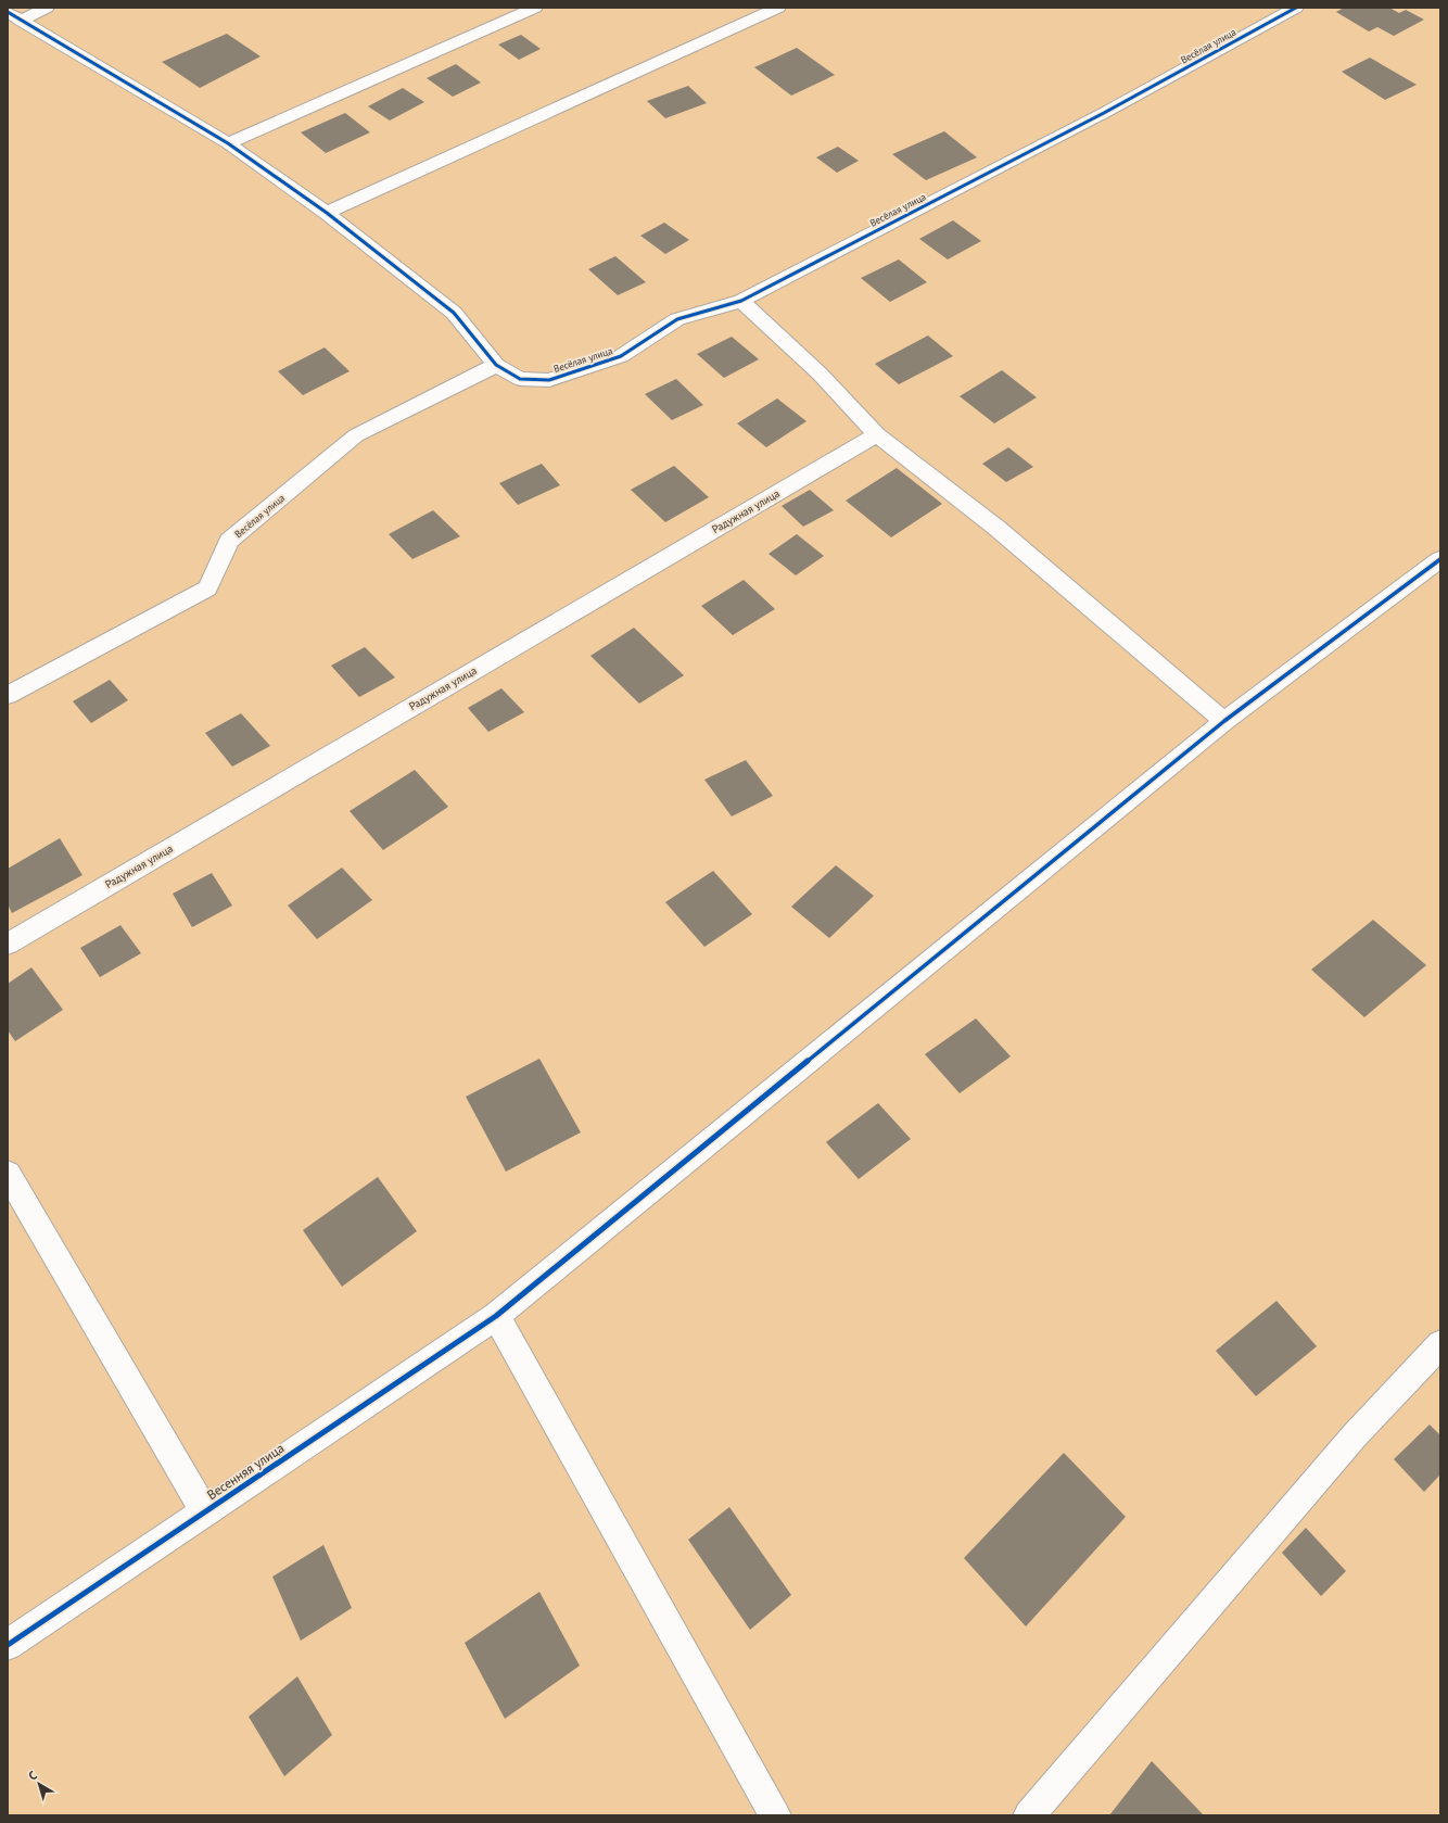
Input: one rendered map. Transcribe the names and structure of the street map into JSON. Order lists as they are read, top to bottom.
{
  "streets": {
    "street": ["Весёлая улица", "Радужная улица", "Весенняя улица"]
  },
  "north": "top left"
}
